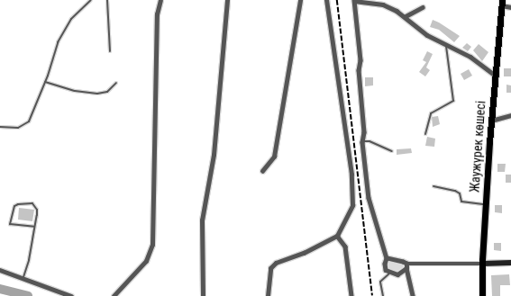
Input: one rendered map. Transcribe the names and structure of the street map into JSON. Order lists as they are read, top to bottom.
{
  "streets": {
    "main road": ["Жаужүрек көшесі"]
  }
}
